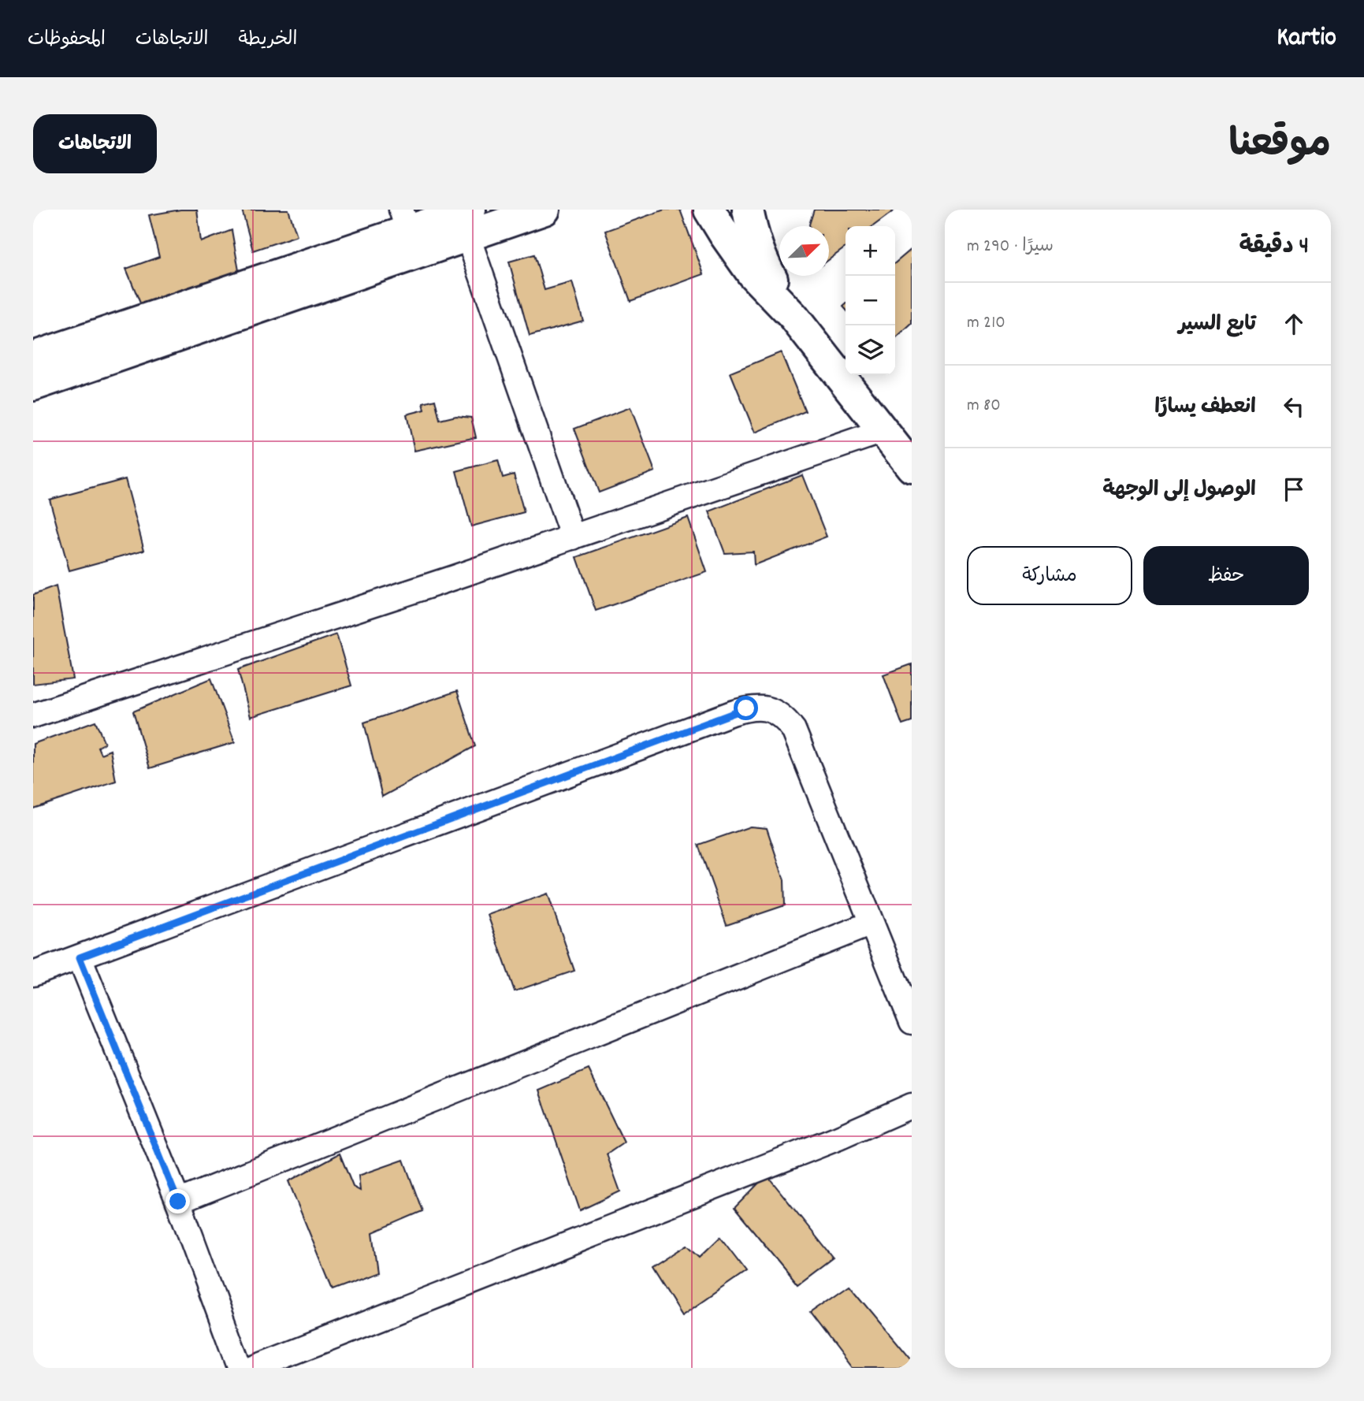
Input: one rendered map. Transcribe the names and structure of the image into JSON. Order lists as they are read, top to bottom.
{
  "north": "top right",
  "page": {
    "header": "Kartio",
    "nav": ["الخريطة", "الاتجاهات", "المحفوظات"],
    "title": "موقعنا",
    "buttons": [
      "الاتجاهات",
      ["حفظ", "مشاركة"]
    ],
    "heading": ["4 دقيقة", "سيرًا · 290 m"],
    "map_buttons": ["+", "−"],
    "list": [
      ["تابع السير", "210 m"],
      ["انعطف يسارًا", "80 m"],
      "الوصول إلى الوجهة"
    ]
  }
}
